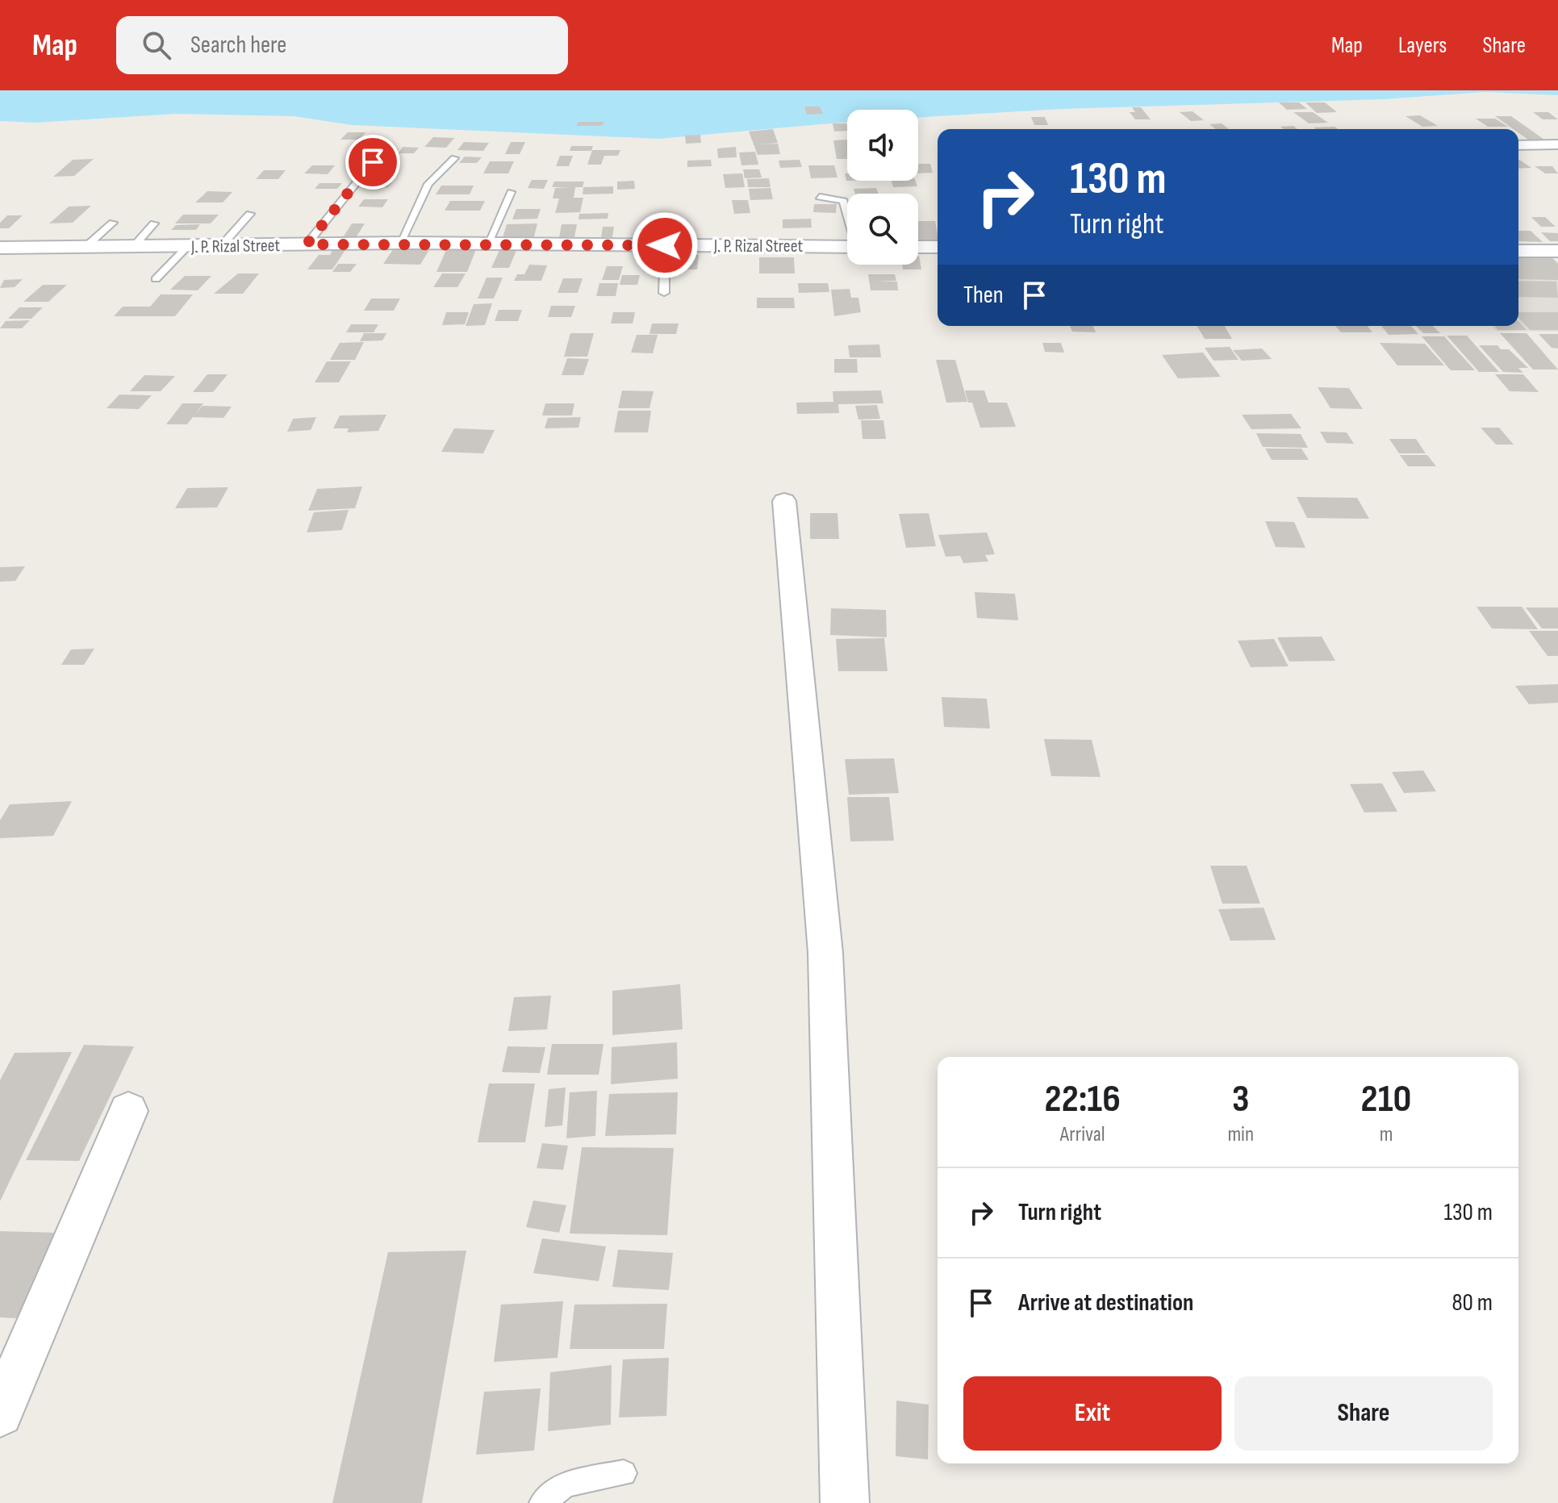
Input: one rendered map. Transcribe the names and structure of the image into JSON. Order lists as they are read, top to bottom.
{
  "streets": {
    "main road": ["J. P. Rizal Street"]
  },
  "page": {
    "header": "Map",
    "search": "Search here",
    "nav": ["Map", "Layers", "Share"],
    "turn": ["130 m", "Turn right"],
    "then": "Then",
    "eta": [
      "22:16",
      "Arrival",
      "3",
      "min",
      "210",
      "m"
    ],
    "list": [
      {
        "name": "Turn right",
        "value": "130 m"
      },
      {
        "name": "Arrive at destination",
        "value": "80 m"
      }
    ],
    "buttons": ["Exit", "Share"]
  }
}
